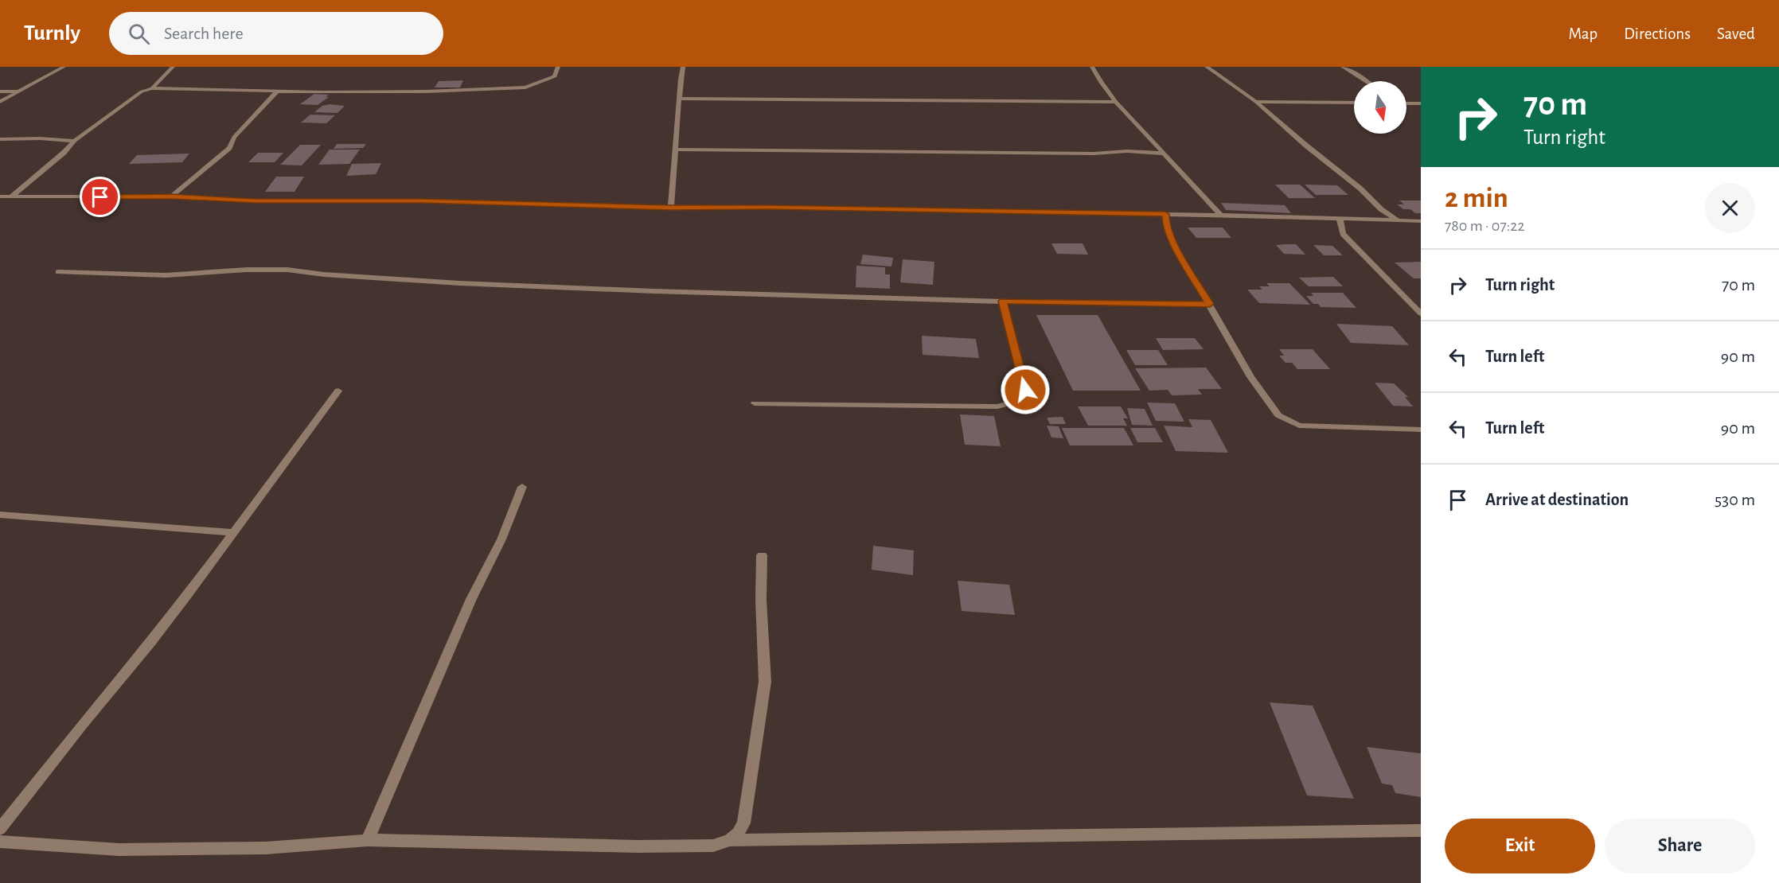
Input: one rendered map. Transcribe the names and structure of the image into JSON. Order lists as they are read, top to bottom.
{
  "north": "bottom",
  "page": {
    "header": "Turnly",
    "search": "Search here",
    "nav": ["Map", "Directions", "Saved"],
    "turn": ["70 m", "Turn right"],
    "heading": ["2 min", "780 m · 07:22"],
    "list": [
      {
        "name": "Turn right",
        "value": "70 m"
      },
      {
        "name": "Turn left",
        "value": "90 m"
      },
      {
        "name": "Turn left",
        "value": "90 m"
      },
      {
        "name": "Arrive at destination",
        "value": "530 m"
      }
    ],
    "buttons": ["Exit", "Share"]
  }
}
